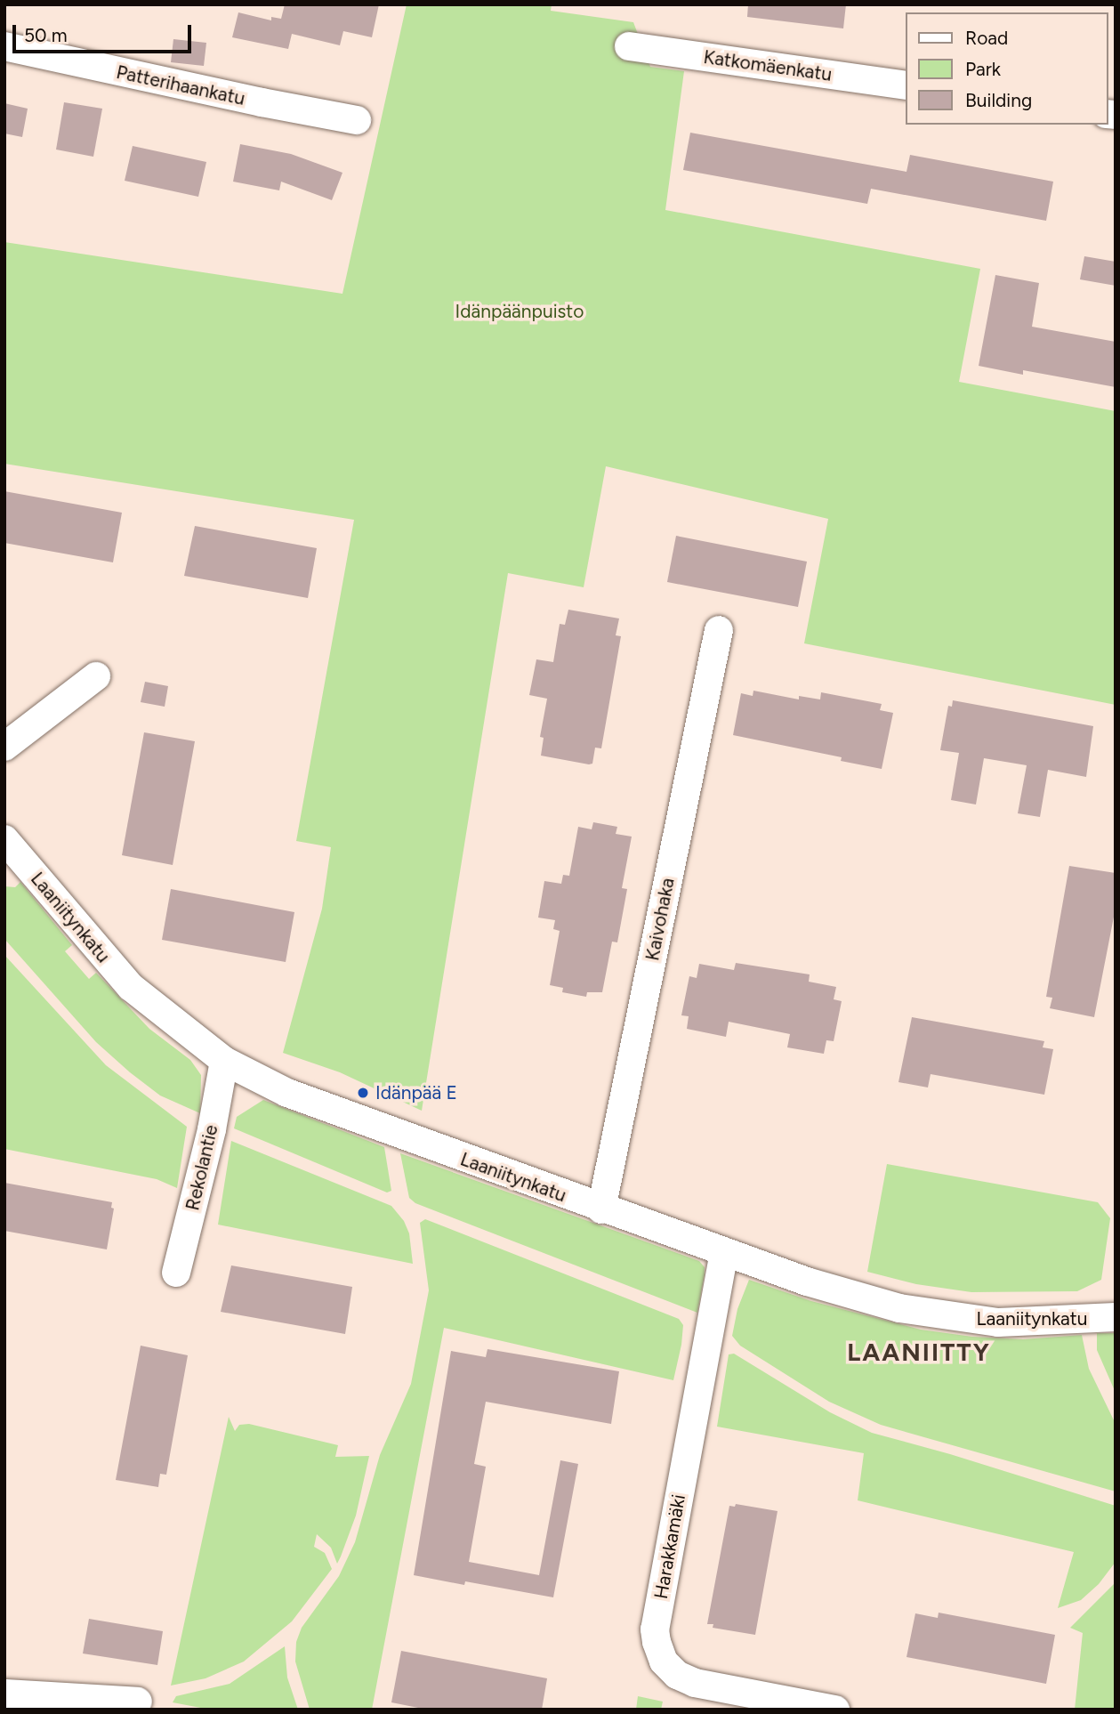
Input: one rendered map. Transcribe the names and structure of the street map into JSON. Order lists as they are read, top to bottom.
{
  "streets": {
    "street": [
      "Katkomäenkatu",
      "Patterihaankatu",
      "Laaniitynkatu",
      "Kaivohaka",
      "Rekolantie",
      "Harakkamäki"
    ]
  },
  "crossings": [
    ["Laaniitynkatu", "Kaivohaka"],
    ["Laaniitynkatu", "Rekolantie"],
    ["Laaniitynkatu", "Harakkamäki"]
  ],
  "districts": ["LAANIITTY"],
  "parks": ["Idänpäänpuisto"],
  "places": ["Idänpää E"],
  "legend": ["Road", "Park", "Building"],
  "scale_bar": "50 m"
}
